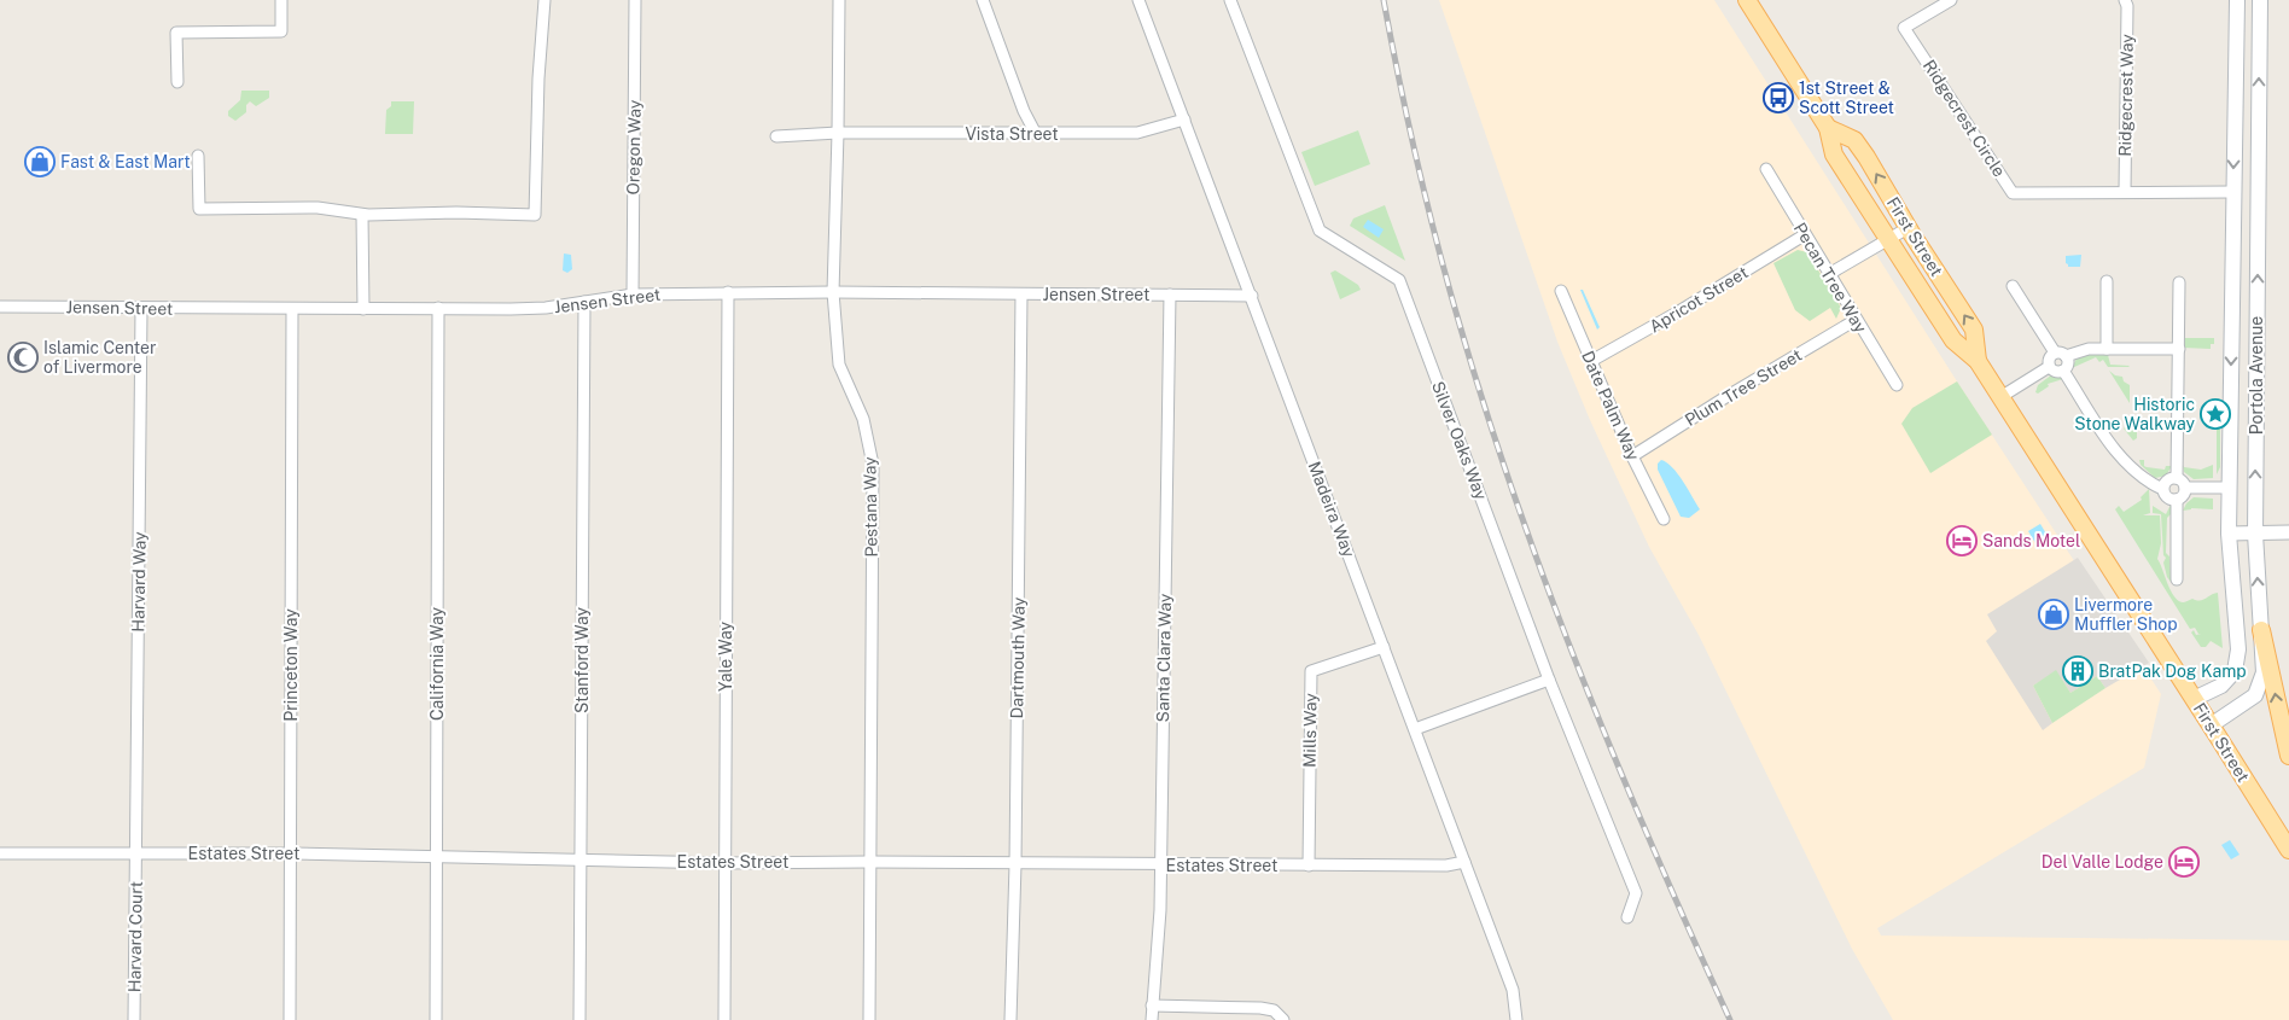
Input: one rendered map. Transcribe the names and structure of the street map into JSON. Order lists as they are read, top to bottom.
{
  "streets": {
    "main road": ["First Street", "Portola Avenue"],
    "street": [
      "Ridgecrest Way",
      "Ridgecrest Circle",
      "Vista Street",
      "Oregon Way",
      "Pecan Tree Way",
      "Jensen Street",
      "Apricot Street",
      "Plum Tree Street",
      "Date Palm Way",
      "Silver Oaks Way",
      "Pestana Way",
      "Madeira Way",
      "Harvard Way",
      "Yale Way",
      "Dartmouth Way",
      "Santa Clara Way",
      "Stanford Way",
      "California Way",
      "Princeton Way",
      "Mills Way",
      "Estates Street",
      "Harvard Court"
    ]
  },
  "crossings": [
    ["Ridgecrest Way", "Ridgecrest Circle"],
    ["Ridgecrest Circle", "Portola Avenue"],
    ["Vista Street", "Pestana Way"],
    ["Vista Street", "Madeira Way"],
    ["Oregon Way", "Jensen Street"],
    ["First Street", "Portola Avenue"],
    ["Pecan Tree Way", "Apricot Street"],
    ["Pecan Tree Way", "Plum Tree Street"],
    ["Jensen Street", "Pestana Way"],
    ["Jensen Street", "Madeira Way"],
    ["Jensen Street", "Harvard Way"],
    ["Jensen Street", "Yale Way"],
    ["Jensen Street", "Dartmouth Way"],
    ["Jensen Street", "Santa Clara Way"],
    ["Jensen Street", "Stanford Way"],
    ["Jensen Street", "California Way"],
    ["Jensen Street", "Princeton Way"],
    ["Apricot Street", "Date Palm Way"],
    ["Plum Tree Street", "Date Palm Way"],
    ["Pestana Way", "Estates Street"],
    ["Madeira Way", "Mills Way"],
    ["Madeira Way", "Estates Street"],
    ["Harvard Way", "Estates Street"],
    ["Harvard Way", "Harvard Court"],
    ["Yale Way", "Estates Street"],
    ["Dartmouth Way", "Estates Street"],
    ["Santa Clara Way", "Estates Street"],
    ["Stanford Way", "Estates Street"],
    ["California Way", "Estates Street"],
    ["Princeton Way", "Estates Street"],
    ["Mills Way", "Estates Street"],
    ["Estates Street", "Harvard Court"]
  ],
  "places": {
    "bus stop": ["1st Street & Scott Street"],
    "shop": ["Fast & East Mart", "Livermore Muffler Shop"],
    "mosque": ["Islamic Center of Livermore"],
    "place": ["Historic Stone Walkway"],
    "hotel": ["Sands Motel", "Del Valle Lodge"],
    "building": ["BratPak Dog Kamp"]
  }
}
